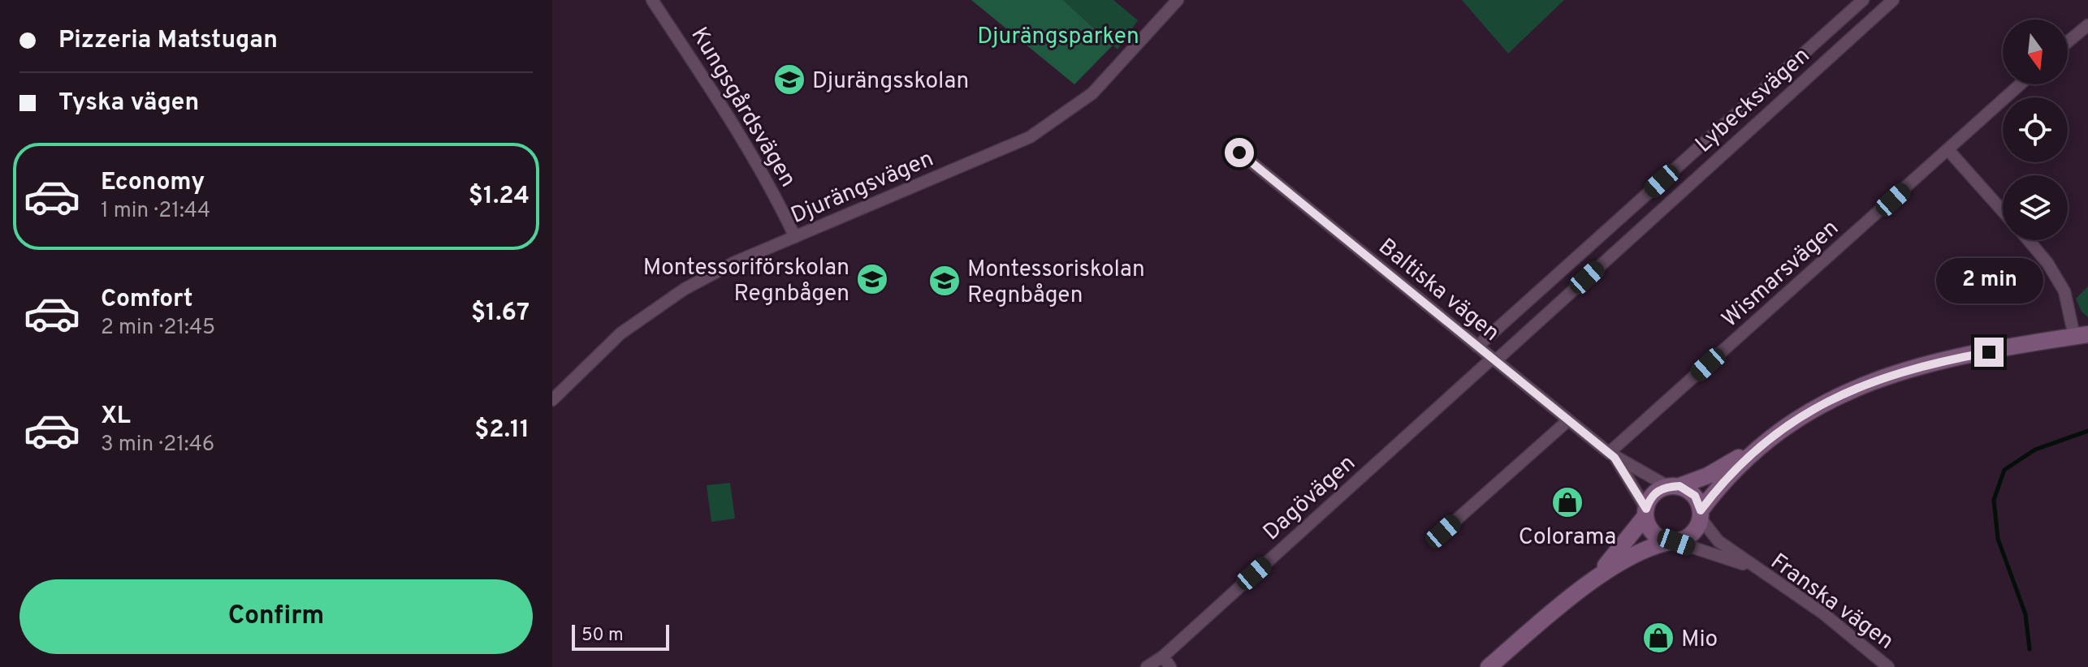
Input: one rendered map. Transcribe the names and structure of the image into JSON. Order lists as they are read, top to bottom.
{
  "streets": {
    "street": [
      "Lybecksvägen",
      "Kungsgårdsvägen",
      "Djurängsvägen",
      "Wismarsvägen",
      "Baltiska vägen",
      "Dagövägen",
      "Franska vägen"
    ]
  },
  "crossings": [
    ["Lybecksvägen", "Baltiska vägen"],
    ["Lybecksvägen", "Dagövägen"],
    ["Kungsgårdsvägen", "Djurängsvägen"],
    ["Wismarsvägen", "Baltiska vägen"],
    ["Baltiska vägen", "Dagövägen"],
    ["Baltiska vägen", "Franska vägen"]
  ],
  "parks": ["Djurängsparken"],
  "places": {
    "school or university": ["Djurängsskolan", "Montessoriförskolan Regnbågen", "Montessoriskolan Regnbågen"],
    "shop": ["Colorama", "Mio"]
  },
  "scale_bar": "50 m",
  "north": "bottom",
  "page": {
    "banner": ["Pizzeria Matstugan", "Tyska vägen"],
    "list": [
      {
        "name": "Economy",
        "note": "1 min · 21:44",
        "value": "$1.24"
      },
      {
        "name": "Comfort",
        "note": "2 min · 21:45",
        "value": "$1.67"
      },
      {
        "name": "XL",
        "note": "3 min · 21:46",
        "value": "$2.11"
      }
    ],
    "bubble": "2 min",
    "buttons": "Confirm",
    "scale": "50 m"
  }
}
